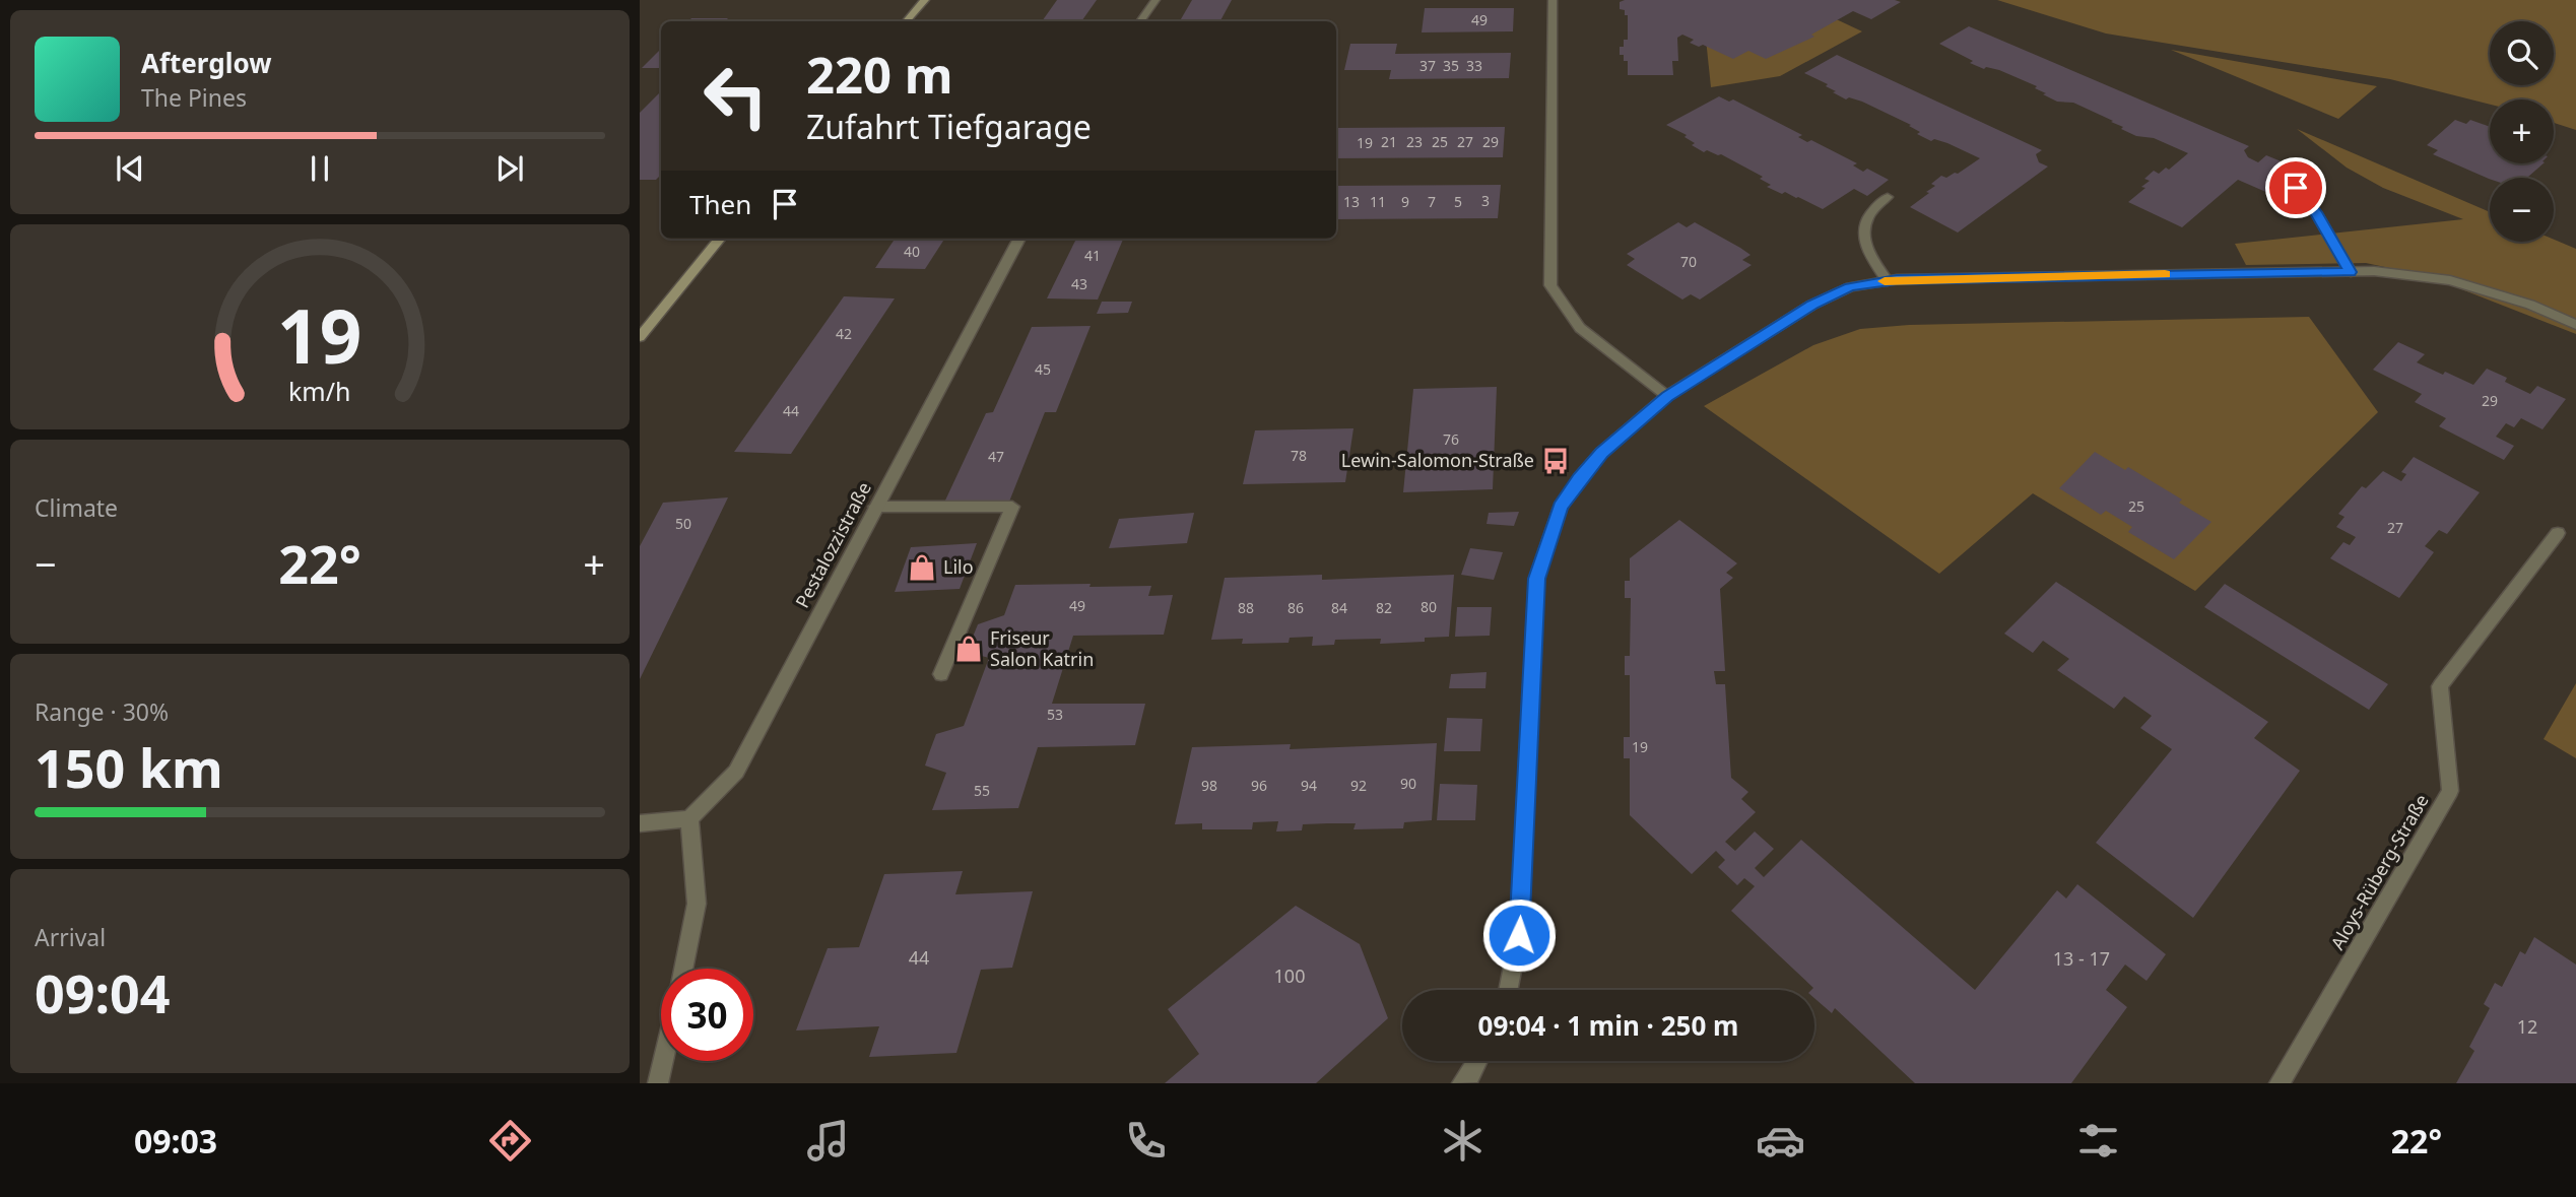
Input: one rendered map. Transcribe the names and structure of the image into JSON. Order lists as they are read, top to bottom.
{
  "streets": {
    "street": ["Pestalozzistraße", "Aloys-Rüberg-Straße"]
  },
  "places": {
    "bus stop": ["Lewin-Salomon-Straße"],
    "shop": ["Lilo", "Friseur Salon Katrin"]
  },
  "house_numbers": [
    "49",
    "37",
    "35",
    "33",
    "21",
    "23",
    "25",
    "27",
    "29",
    "19",
    "3",
    "13",
    "11",
    "9",
    "7",
    "5",
    "40",
    "41",
    "70",
    "43",
    "42",
    "45",
    "29",
    "44",
    "76",
    "78",
    "47",
    "25",
    "50",
    "27",
    "49",
    "80",
    "88",
    "86",
    "84",
    "82",
    "53",
    "19",
    "90",
    "98",
    "96",
    "94",
    "92",
    "55",
    "44",
    "13 - 17",
    "100",
    "12"
  ],
  "page": {
    "map_buttons": ["+", "−"],
    "turn": ["220 m", "Zufahrt Tiefgarage"],
    "song": ["Afterglow", "The Pines"],
    "then": "Then",
    "tile": [
      "Climate",
      ["Range · 30%", "150 km"],
      ["Arrival", "09:04"]
    ],
    "heat": ["−", "22°", "+"],
    "limit": "30",
    "trip": "09:04 · 1 min · 250 m",
    "tabs": ["09:03", "22°"],
    "gauge": ["19", "km/h"]
  }
}
